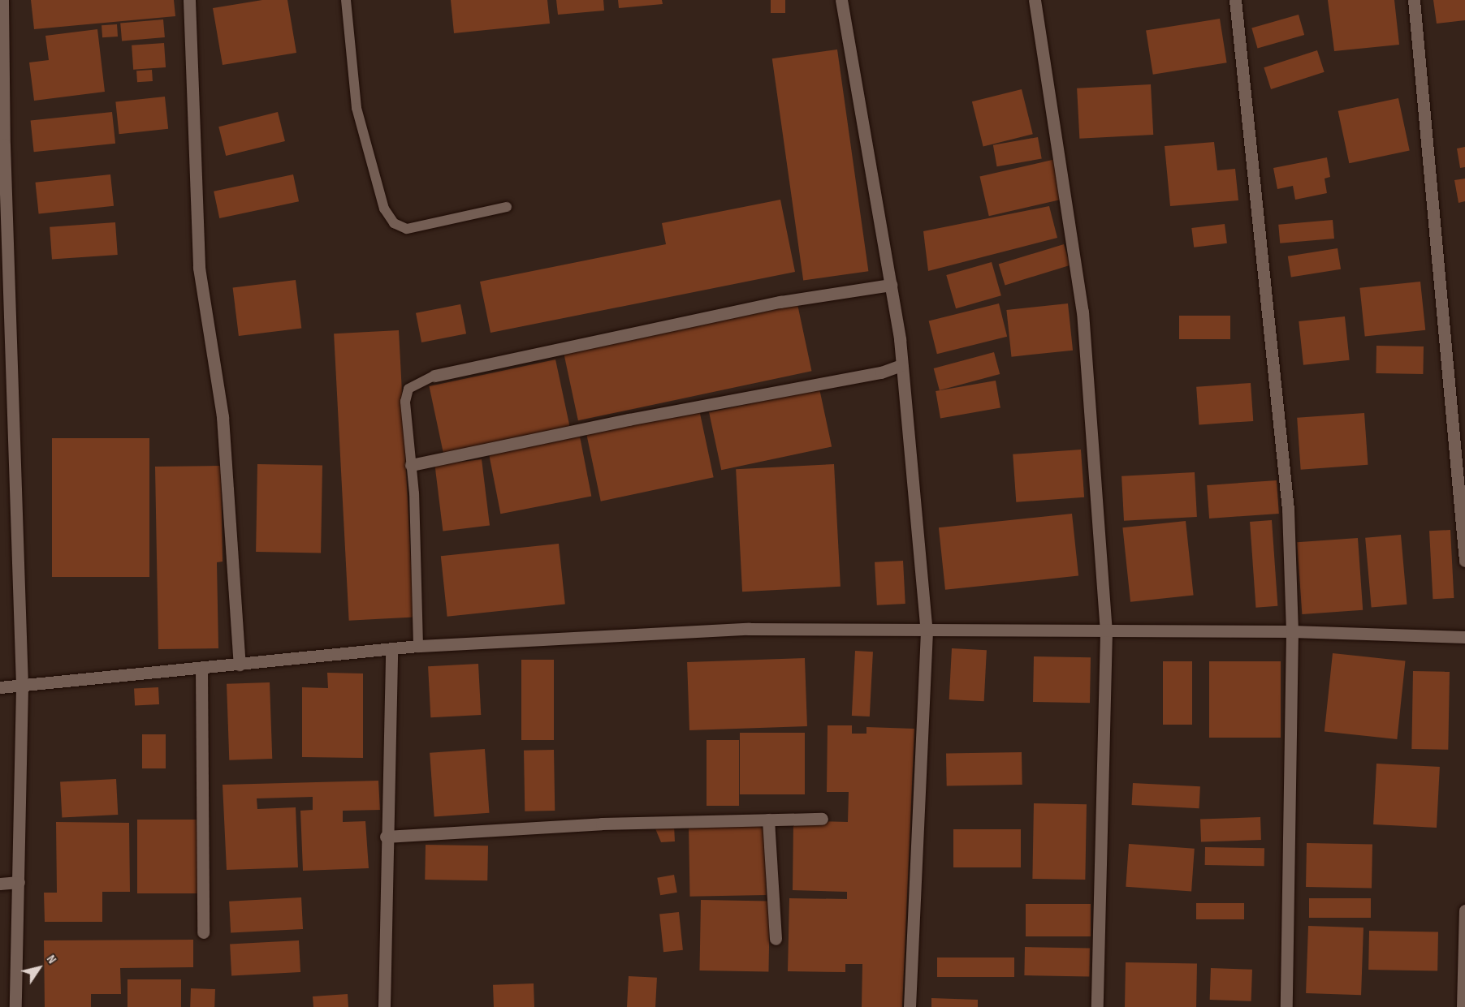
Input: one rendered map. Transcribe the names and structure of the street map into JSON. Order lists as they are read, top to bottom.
{
  "north": "top right"
}
